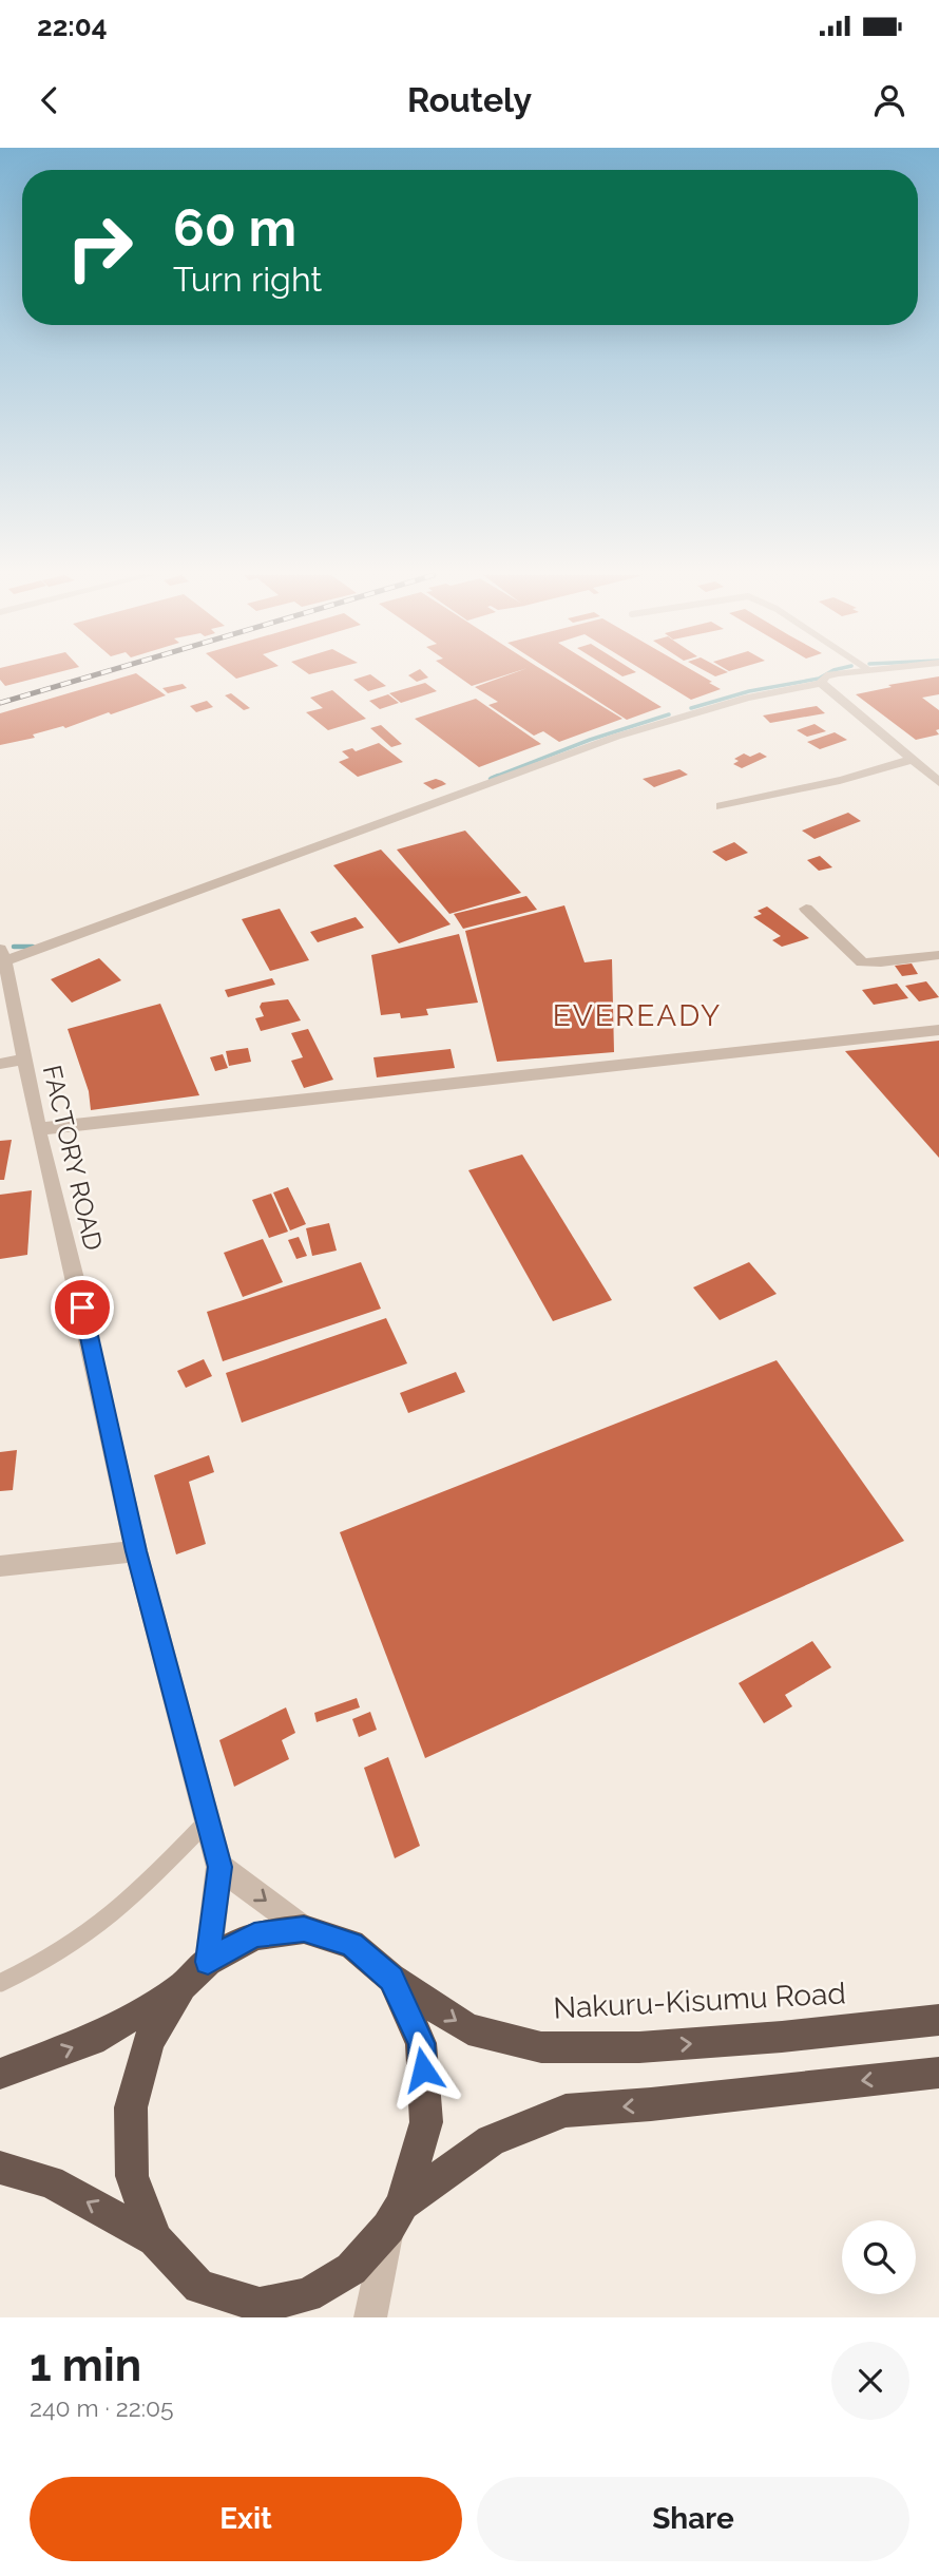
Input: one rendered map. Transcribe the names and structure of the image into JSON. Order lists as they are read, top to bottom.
{
  "streets": {
    "highway": ["Nakuru-Kisumu Road"],
    "street": ["FACTORY ROAD"]
  },
  "districts": ["EVEREADY"],
  "page": {
    "status": "22:04",
    "header": "Routely",
    "turn": ["60 m", "Turn right"],
    "heading": ["1 min", "240 m · 22:05"],
    "buttons": ["Exit", "Share"]
  }
}
